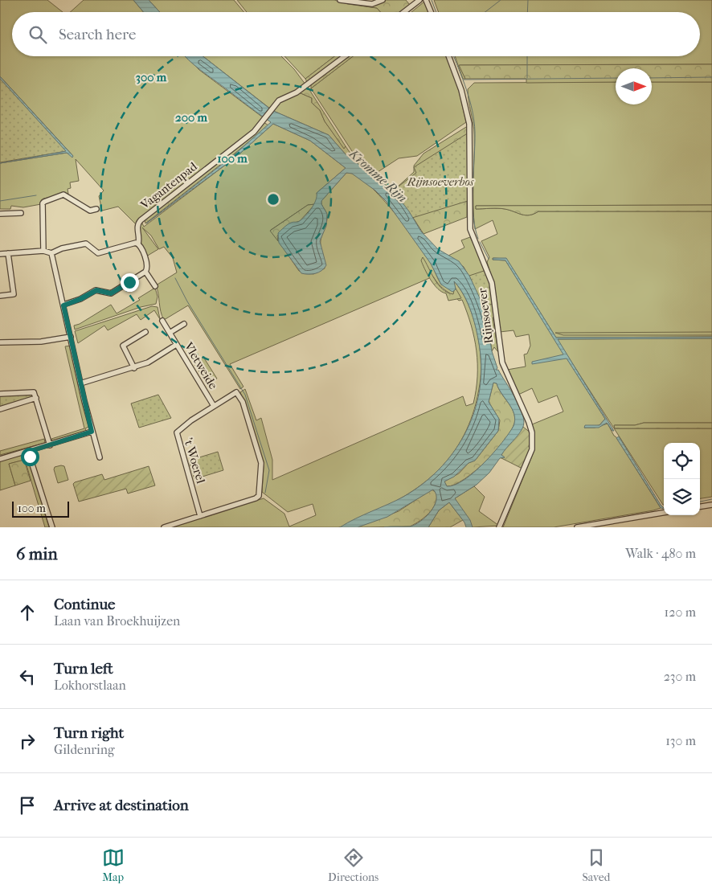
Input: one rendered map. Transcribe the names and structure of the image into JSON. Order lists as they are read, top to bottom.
{
  "streets": {
    "street": [
      "Vagantenpad",
      "Rijnsoever",
      "Vletweide",
      "'t Woerel"
    ]
  },
  "crossings": [
    ["Vletweide", "'t Woerel"]
  ],
  "water": ["Kromme Rijn"],
  "parks": ["Rijnsoeverbos"],
  "scale_bar": "100 m",
  "north": "right",
  "page": {
    "search": "Search here",
    "scale": "100 m",
    "heading": ["6 min", "Walk · 480 m"],
    "list": [
      ["Continue", "Laan van Broekhuijzen", "120 m"],
      ["Turn left", "Lokhorstlaan", "230 m"],
      ["Turn right", "Gildenring", "130 m"],
      "Arrive at destination"
    ],
    "nav": ["Map", "Directions", "Saved"]
  },
  "rings": ["300 m", "200 m", "100 m"]
}
